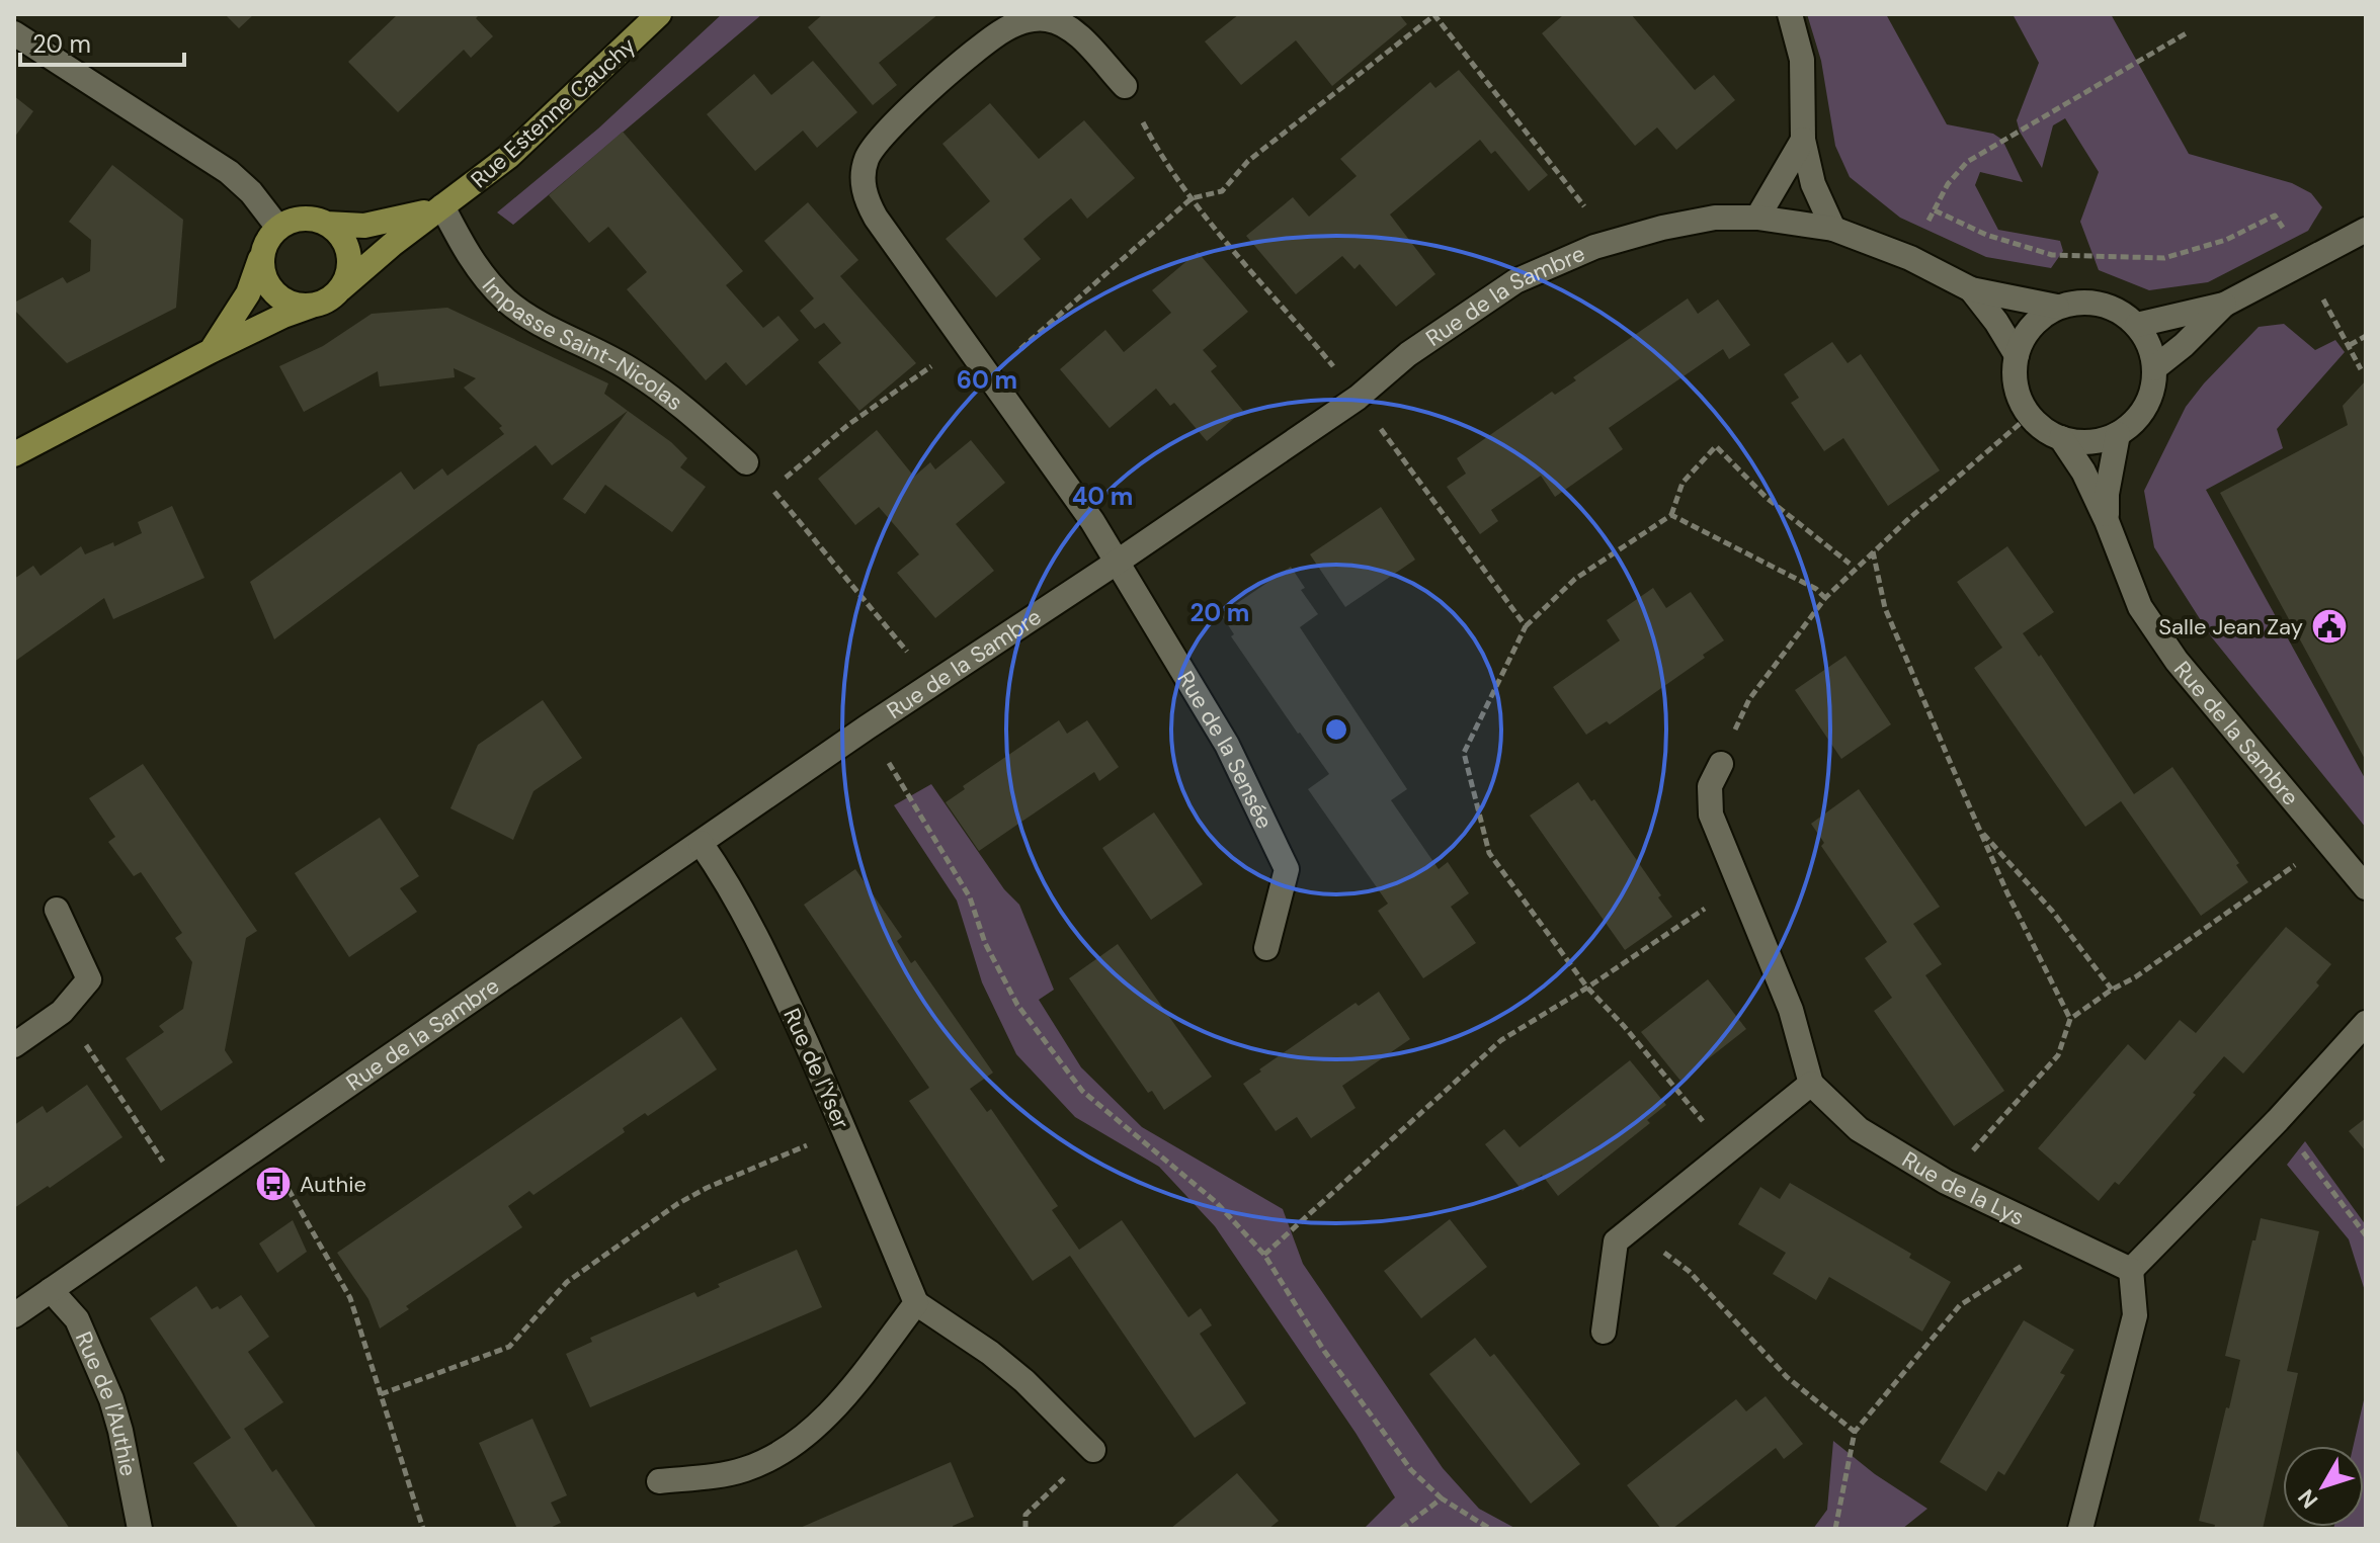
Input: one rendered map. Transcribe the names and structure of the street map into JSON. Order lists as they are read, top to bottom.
{
  "streets": {
    "main road": ["Rue Estenne Cauchy"],
    "street": [
      "Rue de la Sambre",
      "Impasse Saint-Nicolas",
      "Rue de la Sensée",
      "Rue de l'Yser",
      "Rue de la Lys",
      "Rue de l'Authie"
    ]
  },
  "crossings": [
    ["Rue Estenne Cauchy", "Impasse Saint-Nicolas"],
    ["Rue de la Sambre", "Rue de la Sensée"],
    ["Rue de la Sambre", "Rue de l'Yser"],
    ["Rue de la Sambre", "Rue de l'Authie"]
  ],
  "places": {
    "public building": ["Salle Jean Zay"],
    "bus stop": ["Authie"]
  },
  "scale_bar": "20 m",
  "north": "bottom left",
  "rings": ["60 m", "40 m", "20 m"]
}
